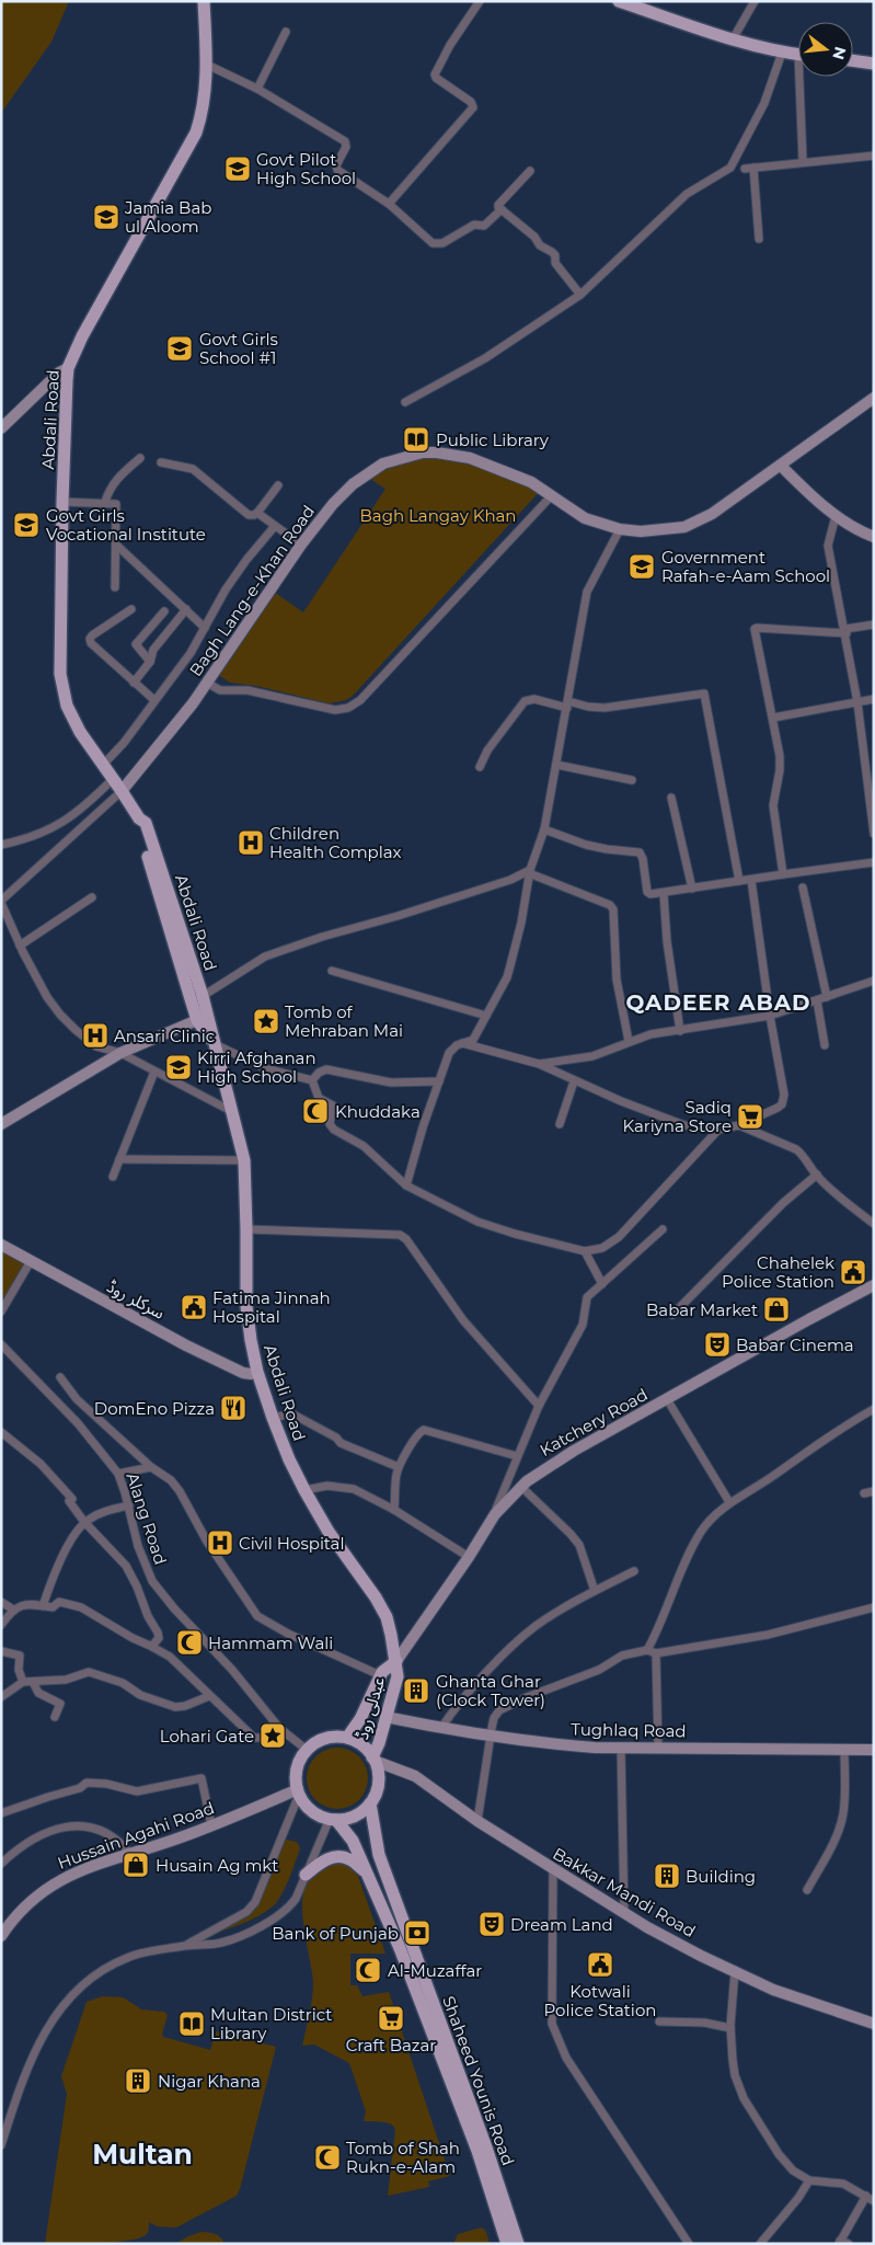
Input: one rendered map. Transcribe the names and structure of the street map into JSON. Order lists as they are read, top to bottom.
{
  "streets": {
    "main road": ["Abdali Road", "عبدلی روڈ", "Shaheed Younis Road"],
    "street": [
      "Bagh Lang-e-Khan Road",
      "سرکلر روڈ",
      "Katchery Road",
      "Alang Road",
      "Tughlaq Road",
      "Hussain Agahi Road",
      "Bakkar Mandi Road"
    ]
  },
  "crossings": [
    ["Abdali Road", "Bagh Lang-e-Khan Road"],
    ["Abdali Road", "سرکلر روڈ"],
    ["Abdali Road", "Katchery Road"],
    ["Abdali Road", "عبدلی روڈ"],
    ["Katchery Road", "عبدلی روڈ"],
    ["Alang Road", "عبدلی روڈ"],
    ["Alang Road", "Hussain Agahi Road"],
    ["Alang Road", "Bakkar Mandi Road"],
    ["Alang Road", "Shaheed Younis Road"],
    ["عبدلی روڈ", "Tughlaq Road"],
    ["عبدلی روڈ", "Hussain Agahi Road"],
    ["عبدلی روڈ", "Bakkar Mandi Road"],
    ["عبدلی روڈ", "Shaheed Younis Road"],
    ["Hussain Agahi Road", "Bakkar Mandi Road"],
    ["Hussain Agahi Road", "Shaheed Younis Road"],
    ["Bakkar Mandi Road", "Shaheed Younis Road"]
  ],
  "districts": ["QADEER ABAD", "Multan"],
  "parks": ["Bagh Langay Khan"],
  "places": {
    "school or university": [
      "Govt Pilot High School",
      "Jamia Bab ul Aloom",
      "Govt Girls School #1",
      "Govt Girls Vocational Institute",
      "Government Rafah-e-Aam School",
      "Kirri Afghanan High School"
    ],
    "library": ["Public Library", "Multan District Library"],
    "hospital": ["Children Health Complax", "Ansari Clinic", "Civil Hospital"],
    "place": ["Tomb of Mehraban Mai", "Lohari Gate"],
    "mosque": [
      "Khuddaka",
      "Hammam Wali",
      "Al-Muzaffar",
      "Tomb of Shah Rukn-e-Alam"
    ],
    "supermarket": ["Sadiq Kariyna Store", "Craft Bazar"],
    "public building": ["Chahelek Police Station", "Fatima Jinnah Hospital", "Kotwali Police Station"],
    "shop": ["Babar Market", "Husain Ag mkt"],
    "theatre": ["Babar Cinema", "Dream Land"],
    "restaurant": ["DomEno Pizza"],
    "building": ["Ghanta Ghar (Clock Tower)", "Building", "Nigar Khana"],
    "bank": ["Bank of Punjab"]
  },
  "north": "right"
}
